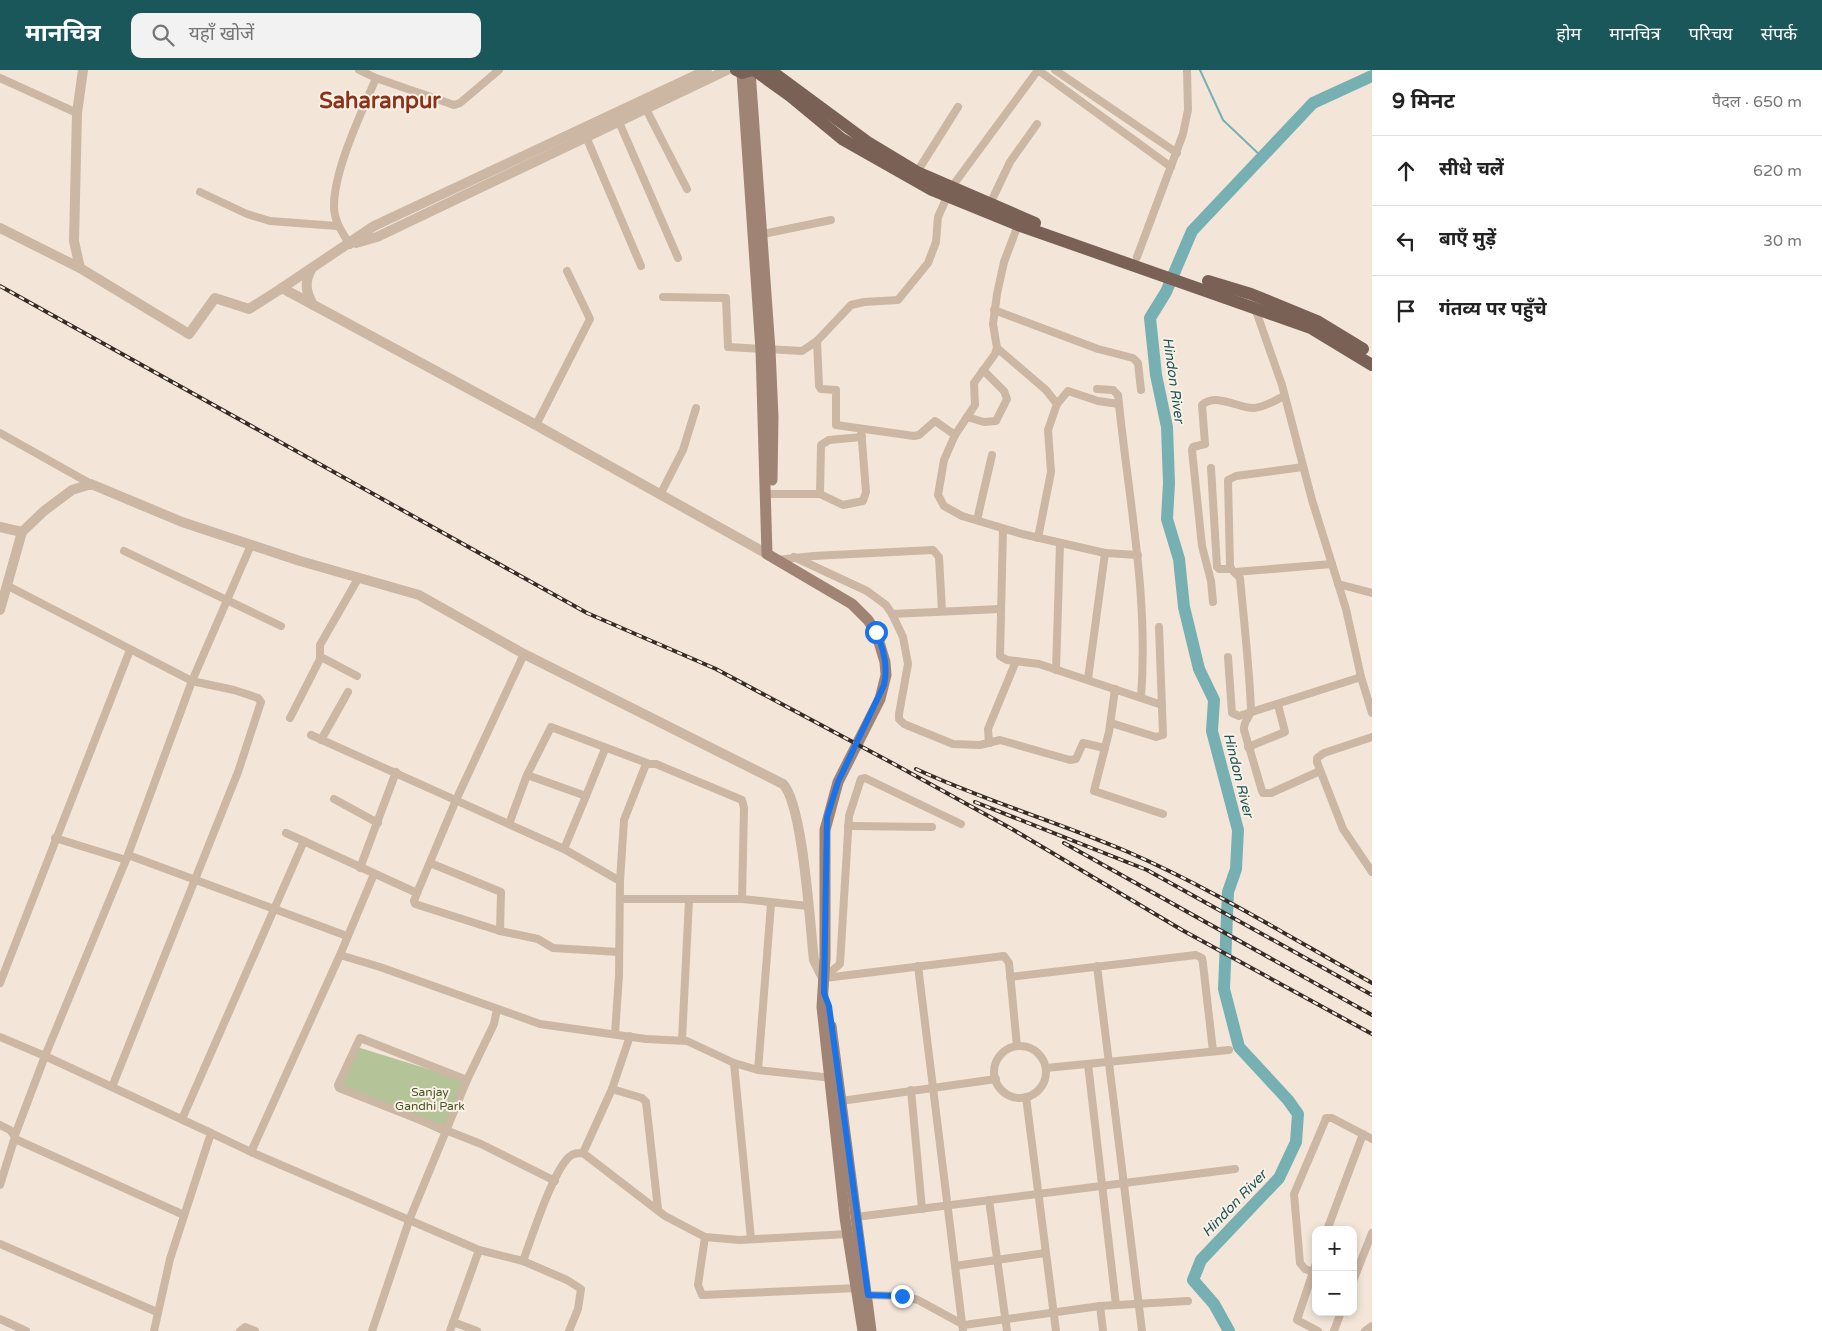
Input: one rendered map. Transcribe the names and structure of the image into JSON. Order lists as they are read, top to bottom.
{
  "districts": ["Saharanpur"],
  "water": ["Hindon River"],
  "parks": ["Sanjay Gandhi Park"],
  "page": {
    "header": "मानचित्र",
    "search": "यहाँ खोजें",
    "nav": [
      "होम",
      "मानचित्र",
      "परिचय",
      "संपर्क"
    ],
    "heading": ["9 मिनट", "पैदल · 650 m"],
    "list": [
      ["सीधे चलें", "620 m"],
      ["बाएँ मुड़ें", "30 m"],
      "गंतव्य पर पहुँचे"
    ],
    "map_buttons": ["+", "−"]
  }
}
